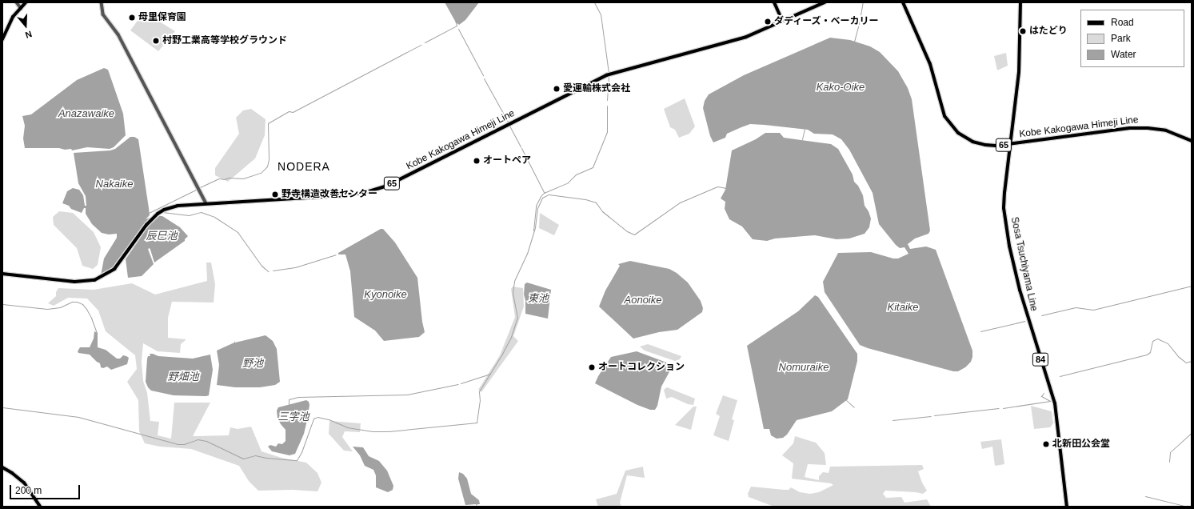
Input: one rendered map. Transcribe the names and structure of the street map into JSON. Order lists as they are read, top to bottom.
{
  "streets": {
    "main road": [
      "Kobe Kakogawa Himeji Line",
      "65",
      "Sosa Tsuchiyama Line",
      "84"
    ]
  },
  "crossings": [
    ["Kobe Kakogawa Himeji Line", "Sosa Tsuchiyama Line"]
  ],
  "districts": ["NODERA"],
  "water": [
    "Kako-Oike",
    "Anazawaike",
    "Nakaike",
    "辰巳池",
    "Kyonoike",
    "東池",
    "Aonoike",
    "Kitaike",
    "野池",
    "Nomuraike",
    "野畑池",
    "三字池"
  ],
  "places": [
    "母里保育園",
    "ダディーズ・ベーカリー",
    "はたどり",
    "村野工業高等学校グラウンド",
    "愛運輸株式会社",
    "オートペア",
    "野寺構造改善センター",
    "オートコレクション",
    "北新田公会堂"
  ],
  "legend": ["Road", "Park", "Water"],
  "scale_bar": "200 m",
  "north": "bottom"
}
